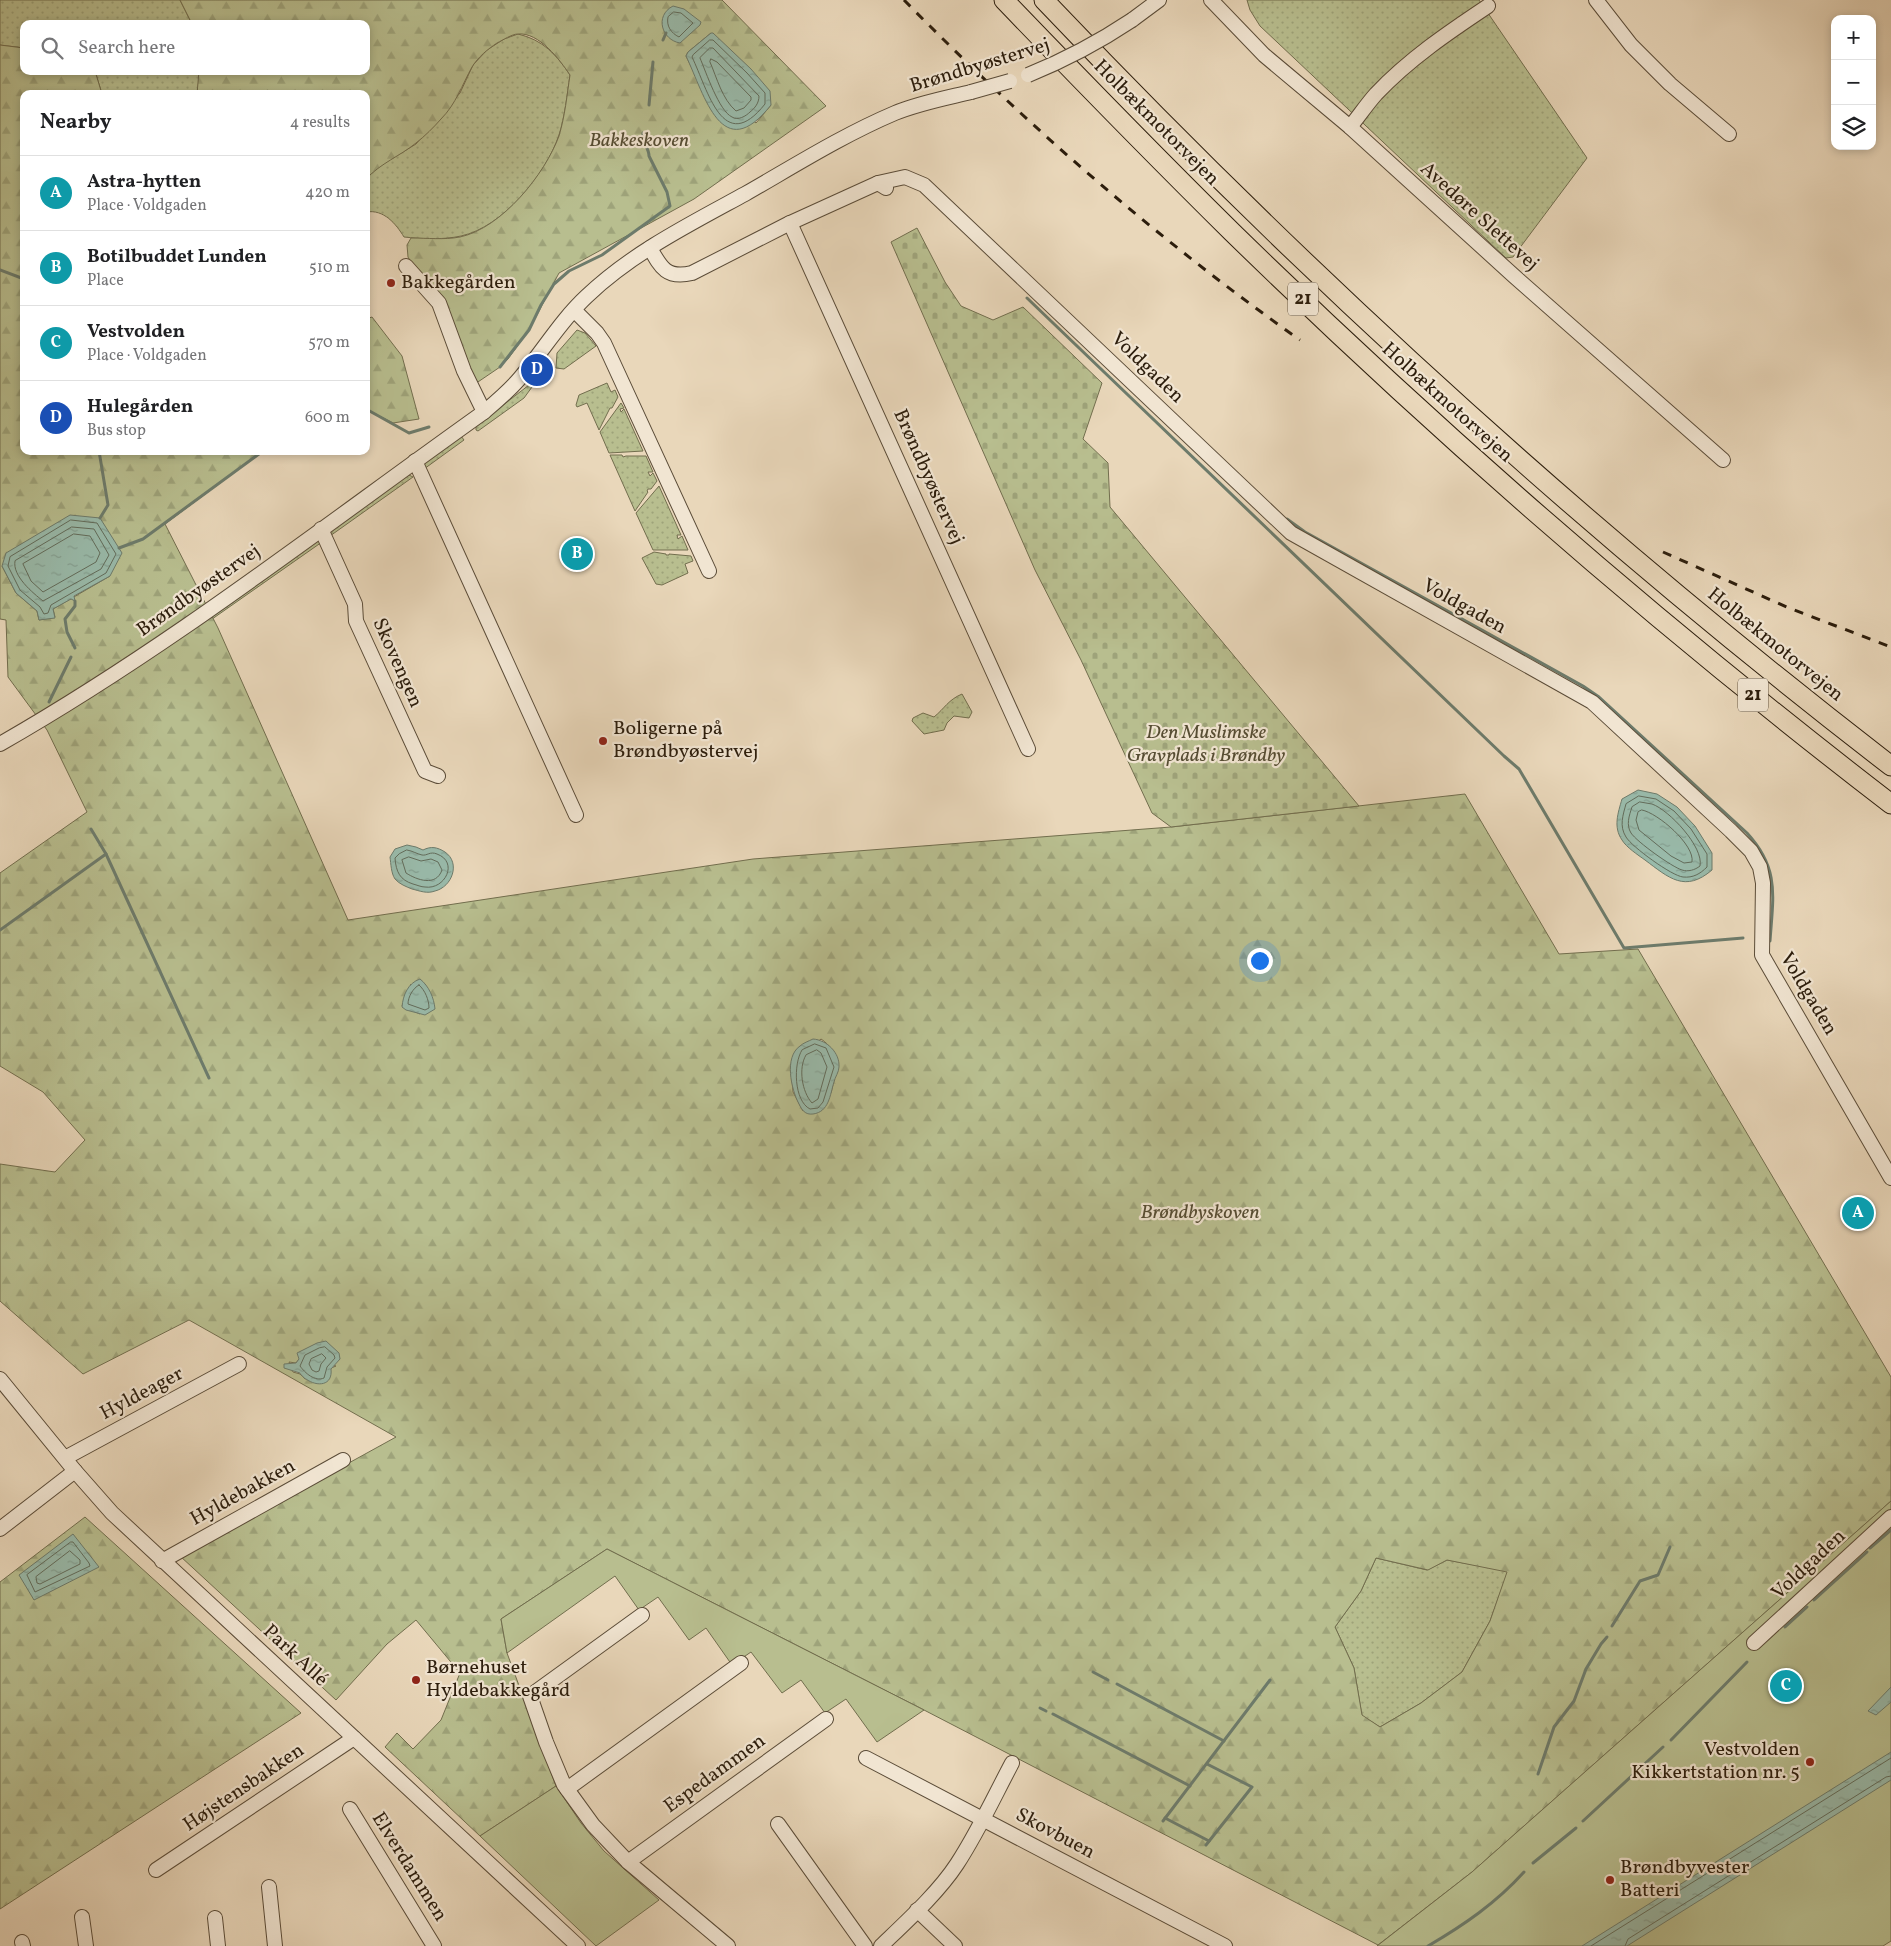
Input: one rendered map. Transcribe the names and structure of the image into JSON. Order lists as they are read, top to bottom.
{
  "streets": {
    "highway": ["Holbækmotorvejen", "21"],
    "street": [
      "Brøndbyøstervej",
      "Avedøre Slettevej",
      "Voldgaden",
      "Skovengen",
      "Hyldeager",
      "Hyldebakken",
      "Park Allé",
      "Espedammen",
      "Højstensbakken",
      "Skovbuen",
      "Elverdammen"
    ]
  },
  "crossings": [
    ["Brøndbyøstervej", "Voldgaden"],
    ["Brøndbyøstervej", "Skovengen"],
    ["Hyldeager", "Park Allé"],
    ["Hyldebakken", "Park Allé"],
    ["Park Allé", "Højstensbakken"]
  ],
  "parks": ["Bakkeskoven", "Den Muslimske Gravplads i Brøndby", "Brøndbyskoven"],
  "places": [
    "Bakkegården",
    "Boligerne på Brøndbyøstervej",
    "Børnehuset Hyldebakkegård",
    "Vestvolden Kikkertstation nr. 5",
    "Brøndbyvester Batteri"
  ],
  "page": {
    "map_buttons": ["+", "−"],
    "search": "Search here",
    "heading": ["Nearby", "4 results"],
    "list": [
      {
        "mark": "A",
        "name": "Astra-hytten",
        "note": "Place · Voldgaden",
        "value": "420 m"
      },
      {
        "mark": "B",
        "name": "Botilbuddet Lunden",
        "note": "Place",
        "value": "510 m"
      },
      {
        "mark": "C",
        "name": "Vestvolden",
        "note": "Place · Voldgaden",
        "value": "570 m"
      },
      {
        "mark": "D",
        "name": "Hulegården",
        "note": "Bus stop",
        "value": "600 m"
      }
    ],
    "pins": [
      "D",
      "B",
      "A",
      "C"
    ]
  }
}
